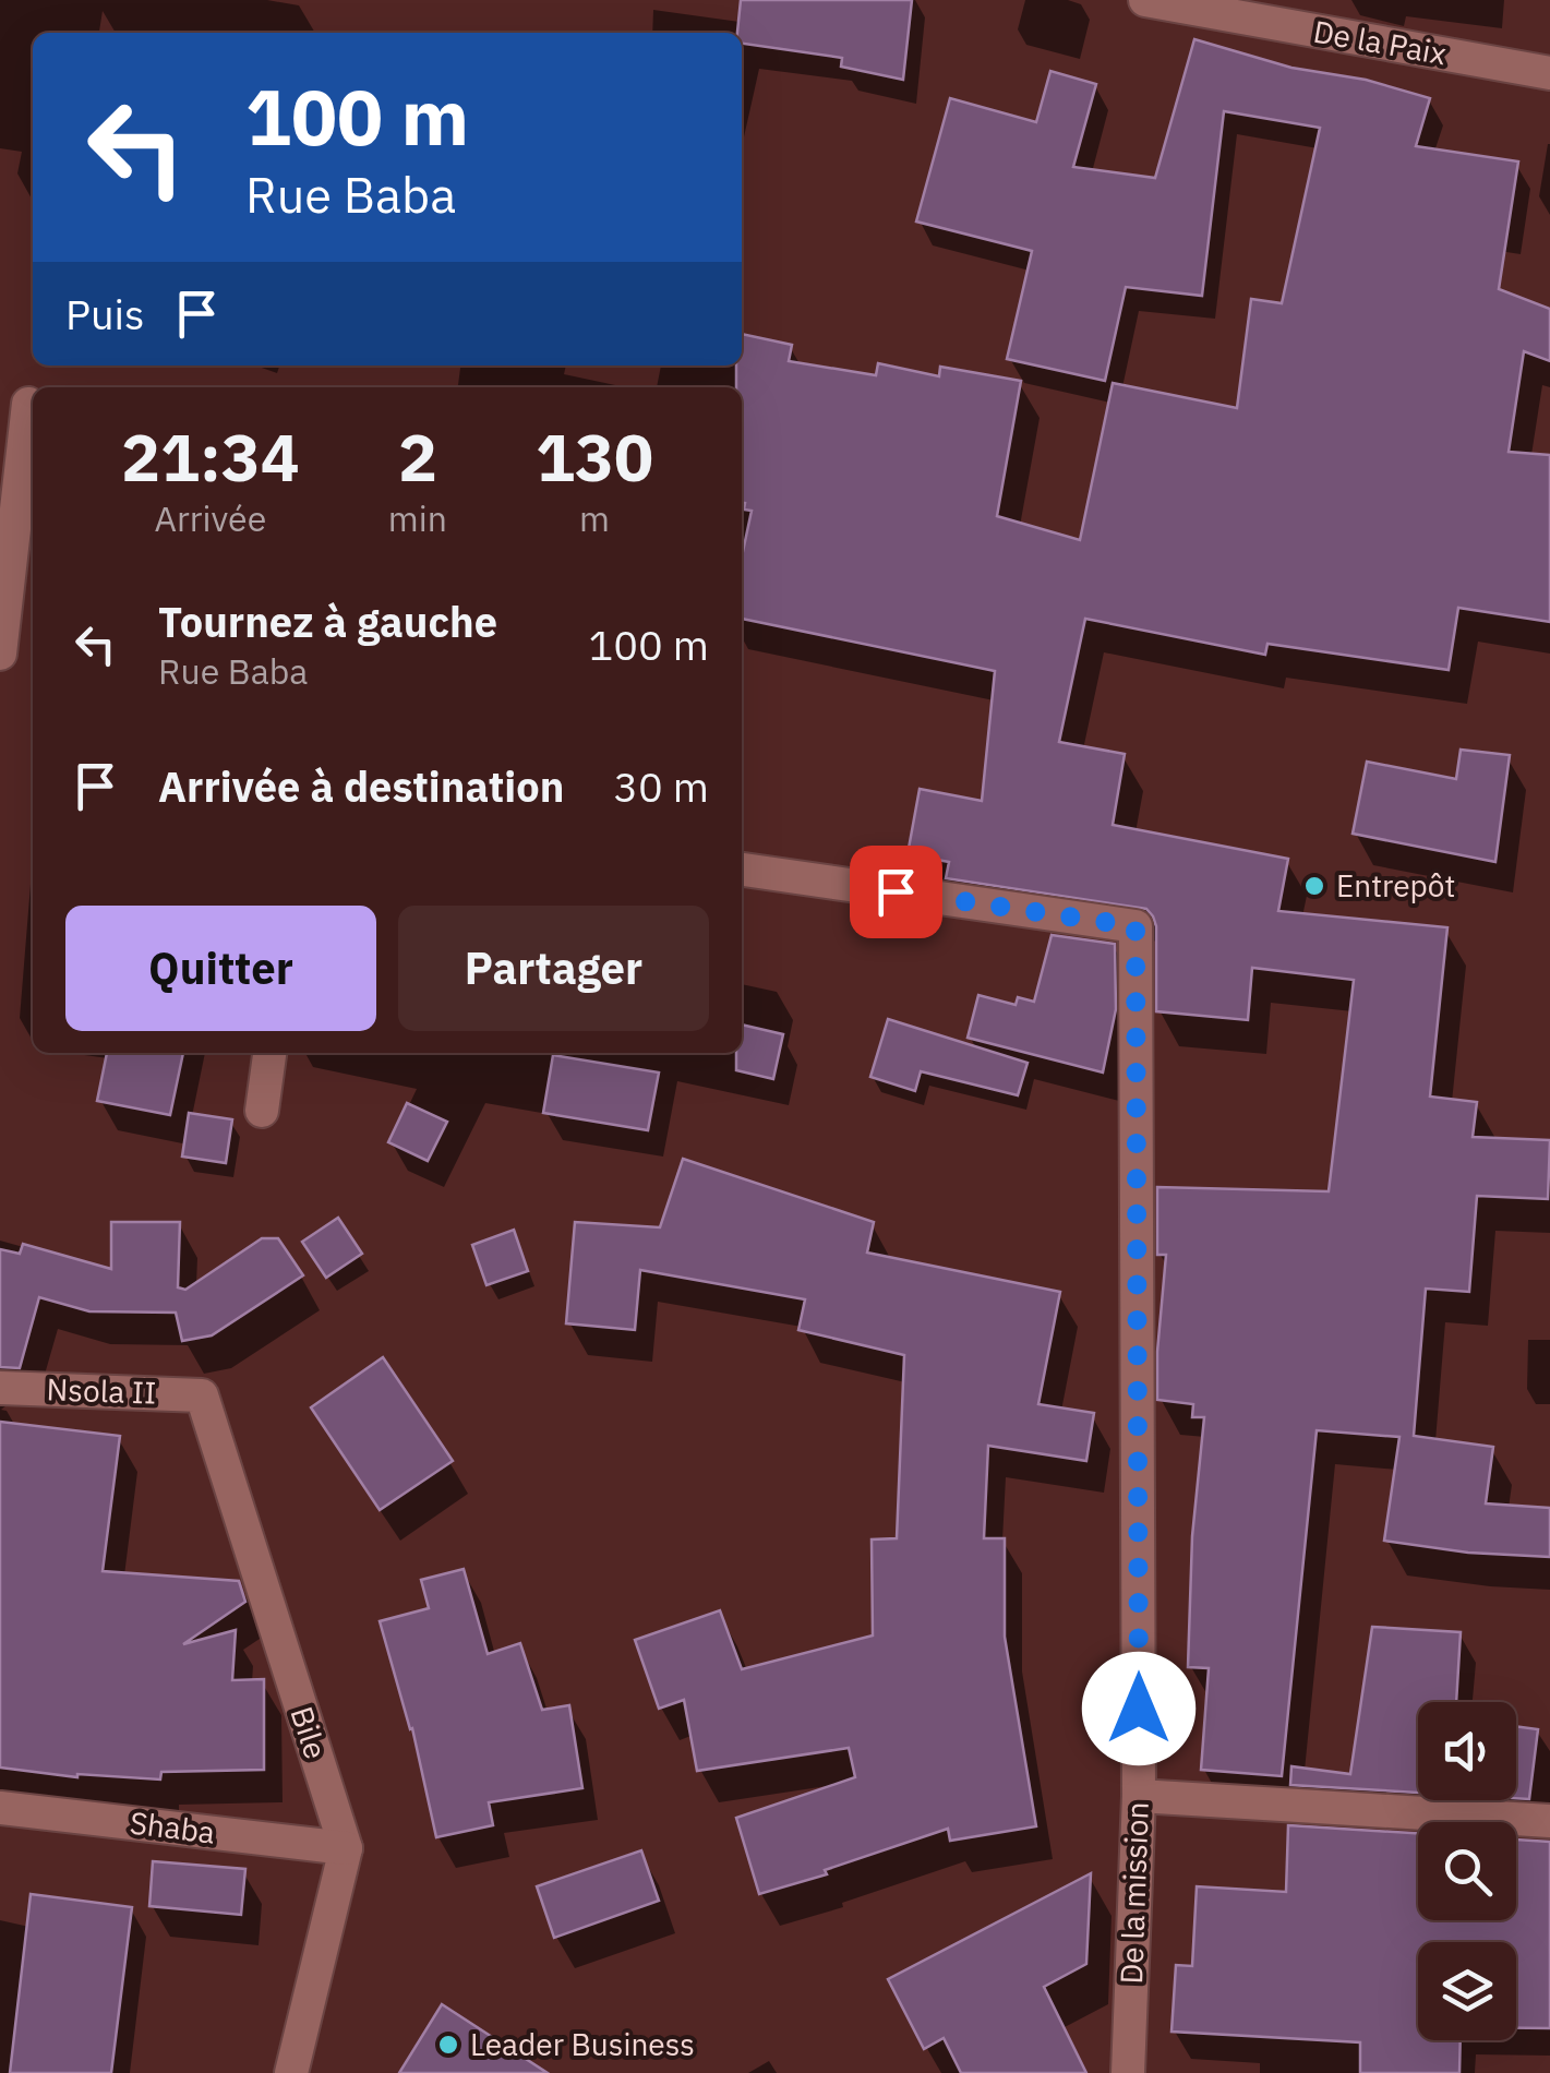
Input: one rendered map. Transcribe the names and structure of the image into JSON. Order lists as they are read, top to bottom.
{
  "streets": {
    "street": [
      "De la Paix",
      "Nsola II",
      "Bile",
      "Shaba",
      "De la mission"
    ]
  },
  "crossings": [
    ["Nsola II", "Bile"],
    ["Bile", "Shaba"]
  ],
  "places": ["Entrepôt", "Leader Business"],
  "page": {
    "turn": ["100 m", "Rue Baba"],
    "then": "Puis",
    "eta": [
      "21:34",
      "Arrivée",
      "2",
      "min",
      "130",
      "m"
    ],
    "list": [
      {
        "name": "Tournez à gauche",
        "note": "Rue Baba",
        "value": "100 m"
      },
      {
        "name": "Arrivée à destination",
        "value": "30 m"
      }
    ],
    "buttons": ["Quitter", "Partager"]
  }
}
